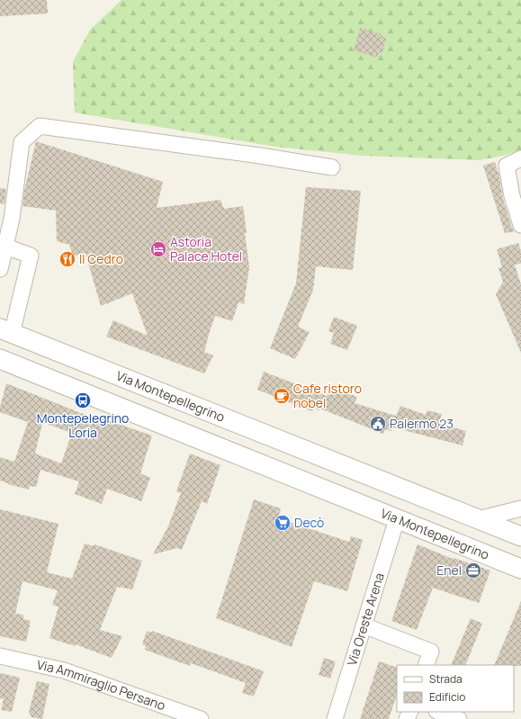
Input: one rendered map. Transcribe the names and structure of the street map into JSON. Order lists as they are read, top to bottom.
{
  "streets": {
    "street": ["Via Montepellegrino", "Via Oreste Arena", "Via Ammiraglio Persano"]
  },
  "crossings": [
    ["Via Montepellegrino", "Via Oreste Arena"]
  ],
  "places": {
    "hotel": ["Astoria Palace Hotel"],
    "restaurant": ["Il Cedro"],
    "cafe": ["Cafe ristoro nobel"],
    "bus stop": ["Montepelegrino Loria"],
    "public building": ["Palermo 23"],
    "supermarket": ["Decò"],
    "office": ["Enel"]
  },
  "legend": ["Strada", "Edificio"]
}
